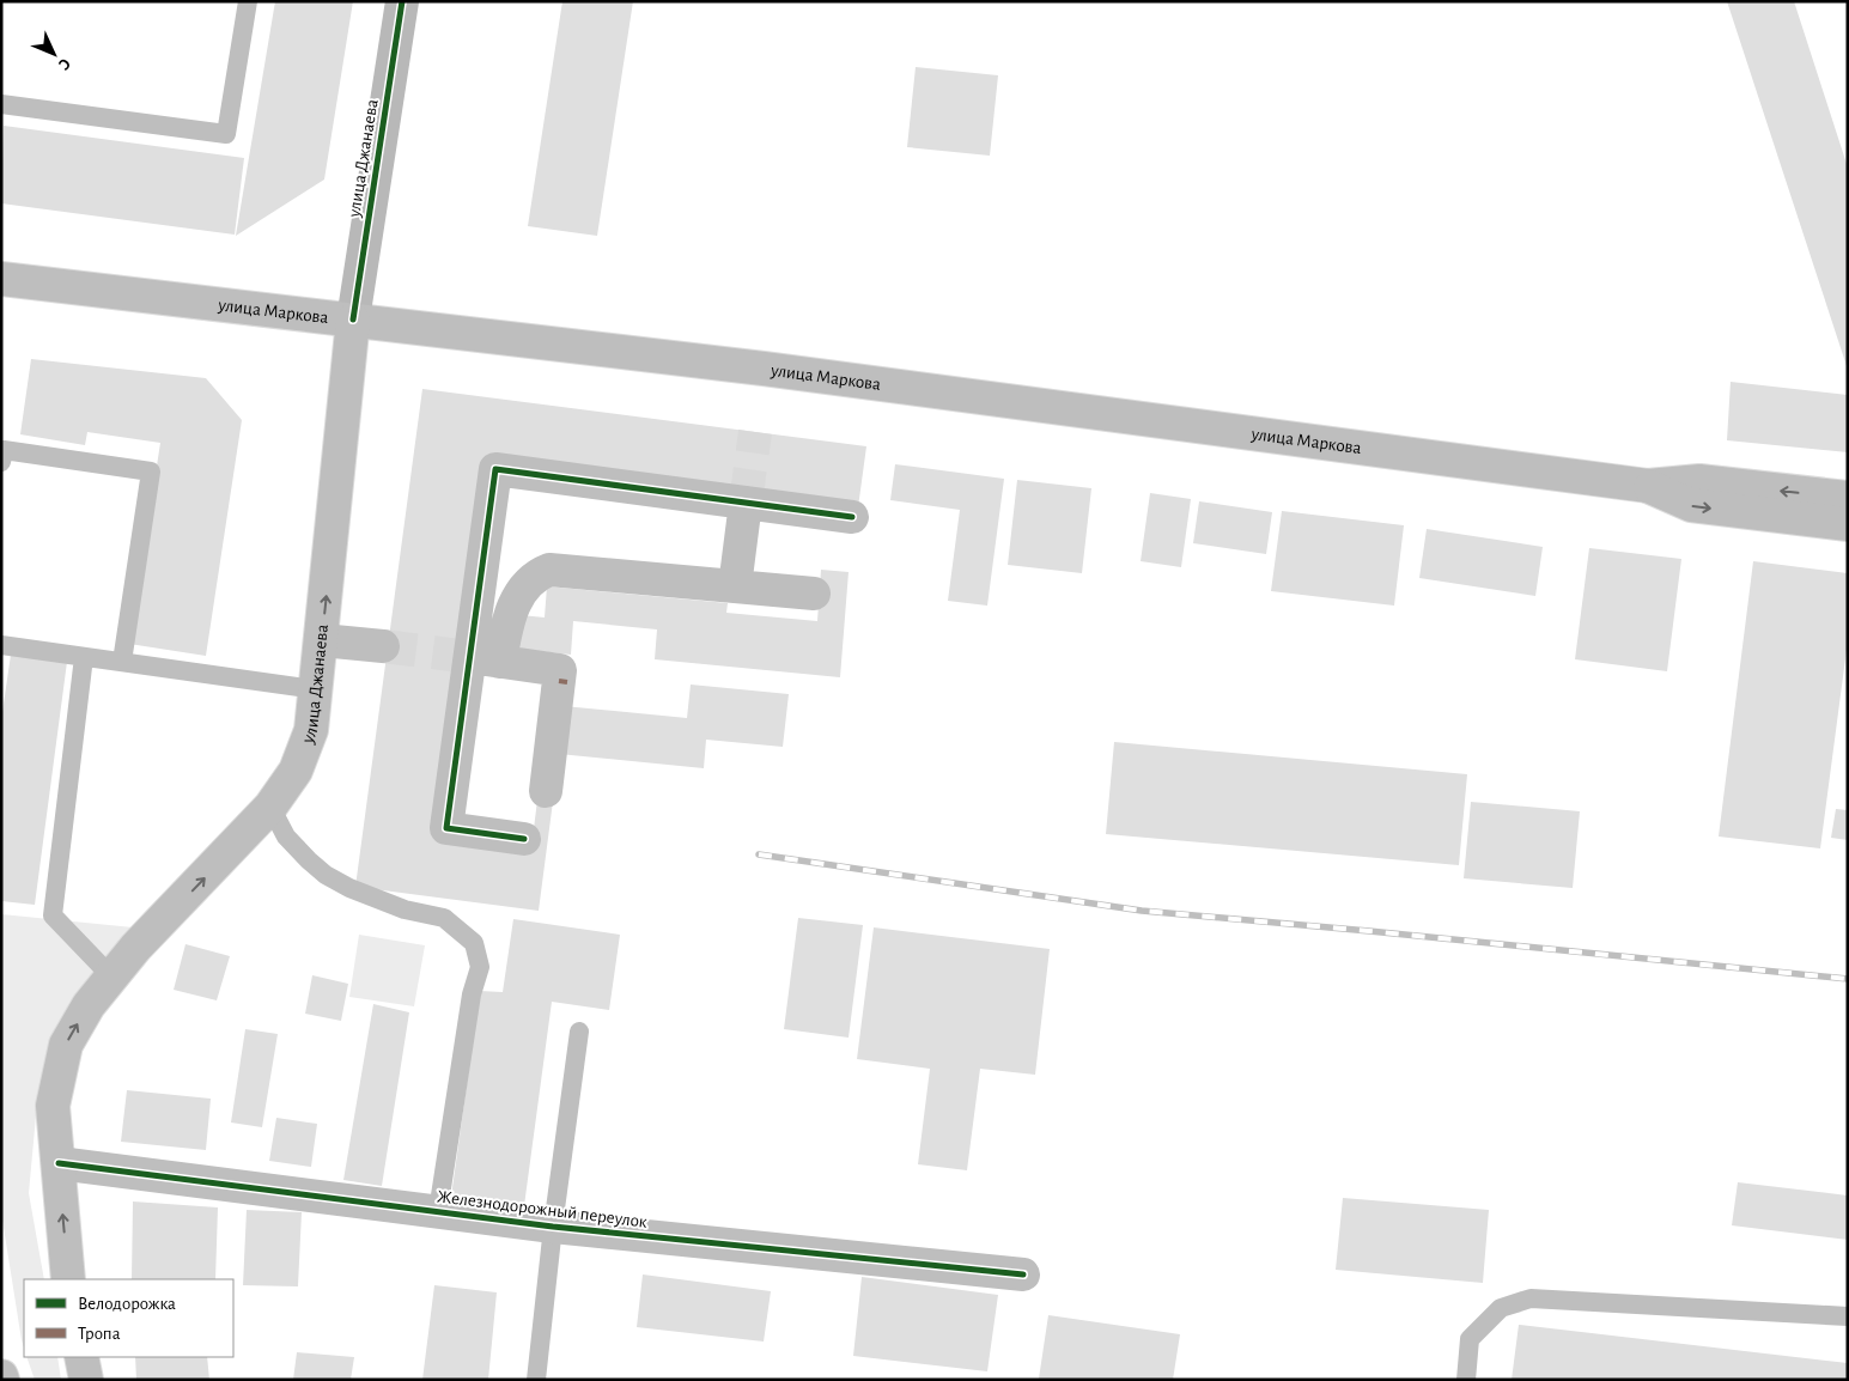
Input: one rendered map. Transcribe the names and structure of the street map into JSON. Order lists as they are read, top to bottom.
{
  "streets": {
    "main road": ["улица Джанаева", "улица Маркова", "Железнодорожный переулок"]
  },
  "crossings": [
    ["улица Джанаева", "улица Маркова"],
    ["улица Джанаева", "Железнодорожный переулок"]
  ],
  "one_way": ["улица Джанаева"],
  "legend": ["Велодорожка", "Тропа"],
  "north": "bottom right"
}
